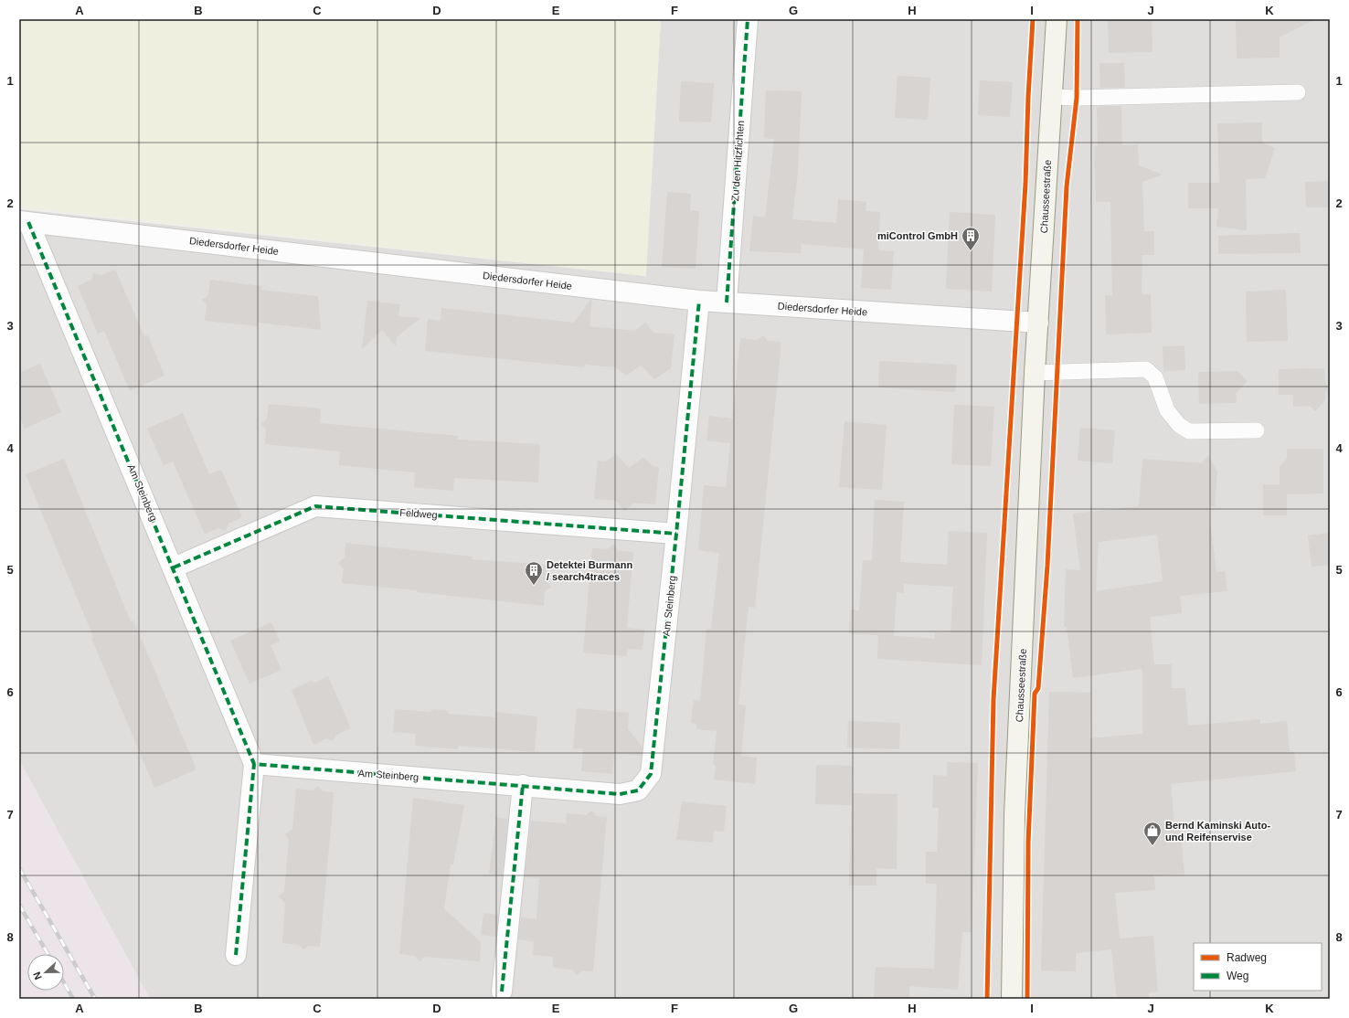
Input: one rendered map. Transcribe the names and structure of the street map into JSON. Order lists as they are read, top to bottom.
{
  "streets": {
    "main road": ["Chausseestraße"],
    "street": [
      "Zu den Hitzfichten",
      "Diedersdorfer Heide",
      "Am Steinberg",
      "Feldweg"
    ]
  },
  "crossings": [
    ["Zu den Hitzfichten", "Diedersdorfer Heide"],
    ["Chausseestraße", "Diedersdorfer Heide"],
    ["Diedersdorfer Heide", "Am Steinberg"],
    ["Am Steinberg", "Feldweg"]
  ],
  "places": {
    "building": ["miControl GmbH", "Detektei Burmann / search4traces"],
    "shop": ["Bernd Kaminski Auto- und Reifenservise"]
  },
  "legend": ["Radweg", "Weg"],
  "north": "left",
  "grid": {
    "columns": [
      "A",
      "B",
      "C",
      "D",
      "E",
      "F",
      "G",
      "H",
      "I",
      "J",
      "K"
    ],
    "rows": [
      "1",
      "2",
      "3",
      "4",
      "5",
      "6",
      "7",
      "8"
    ]
  }
}
